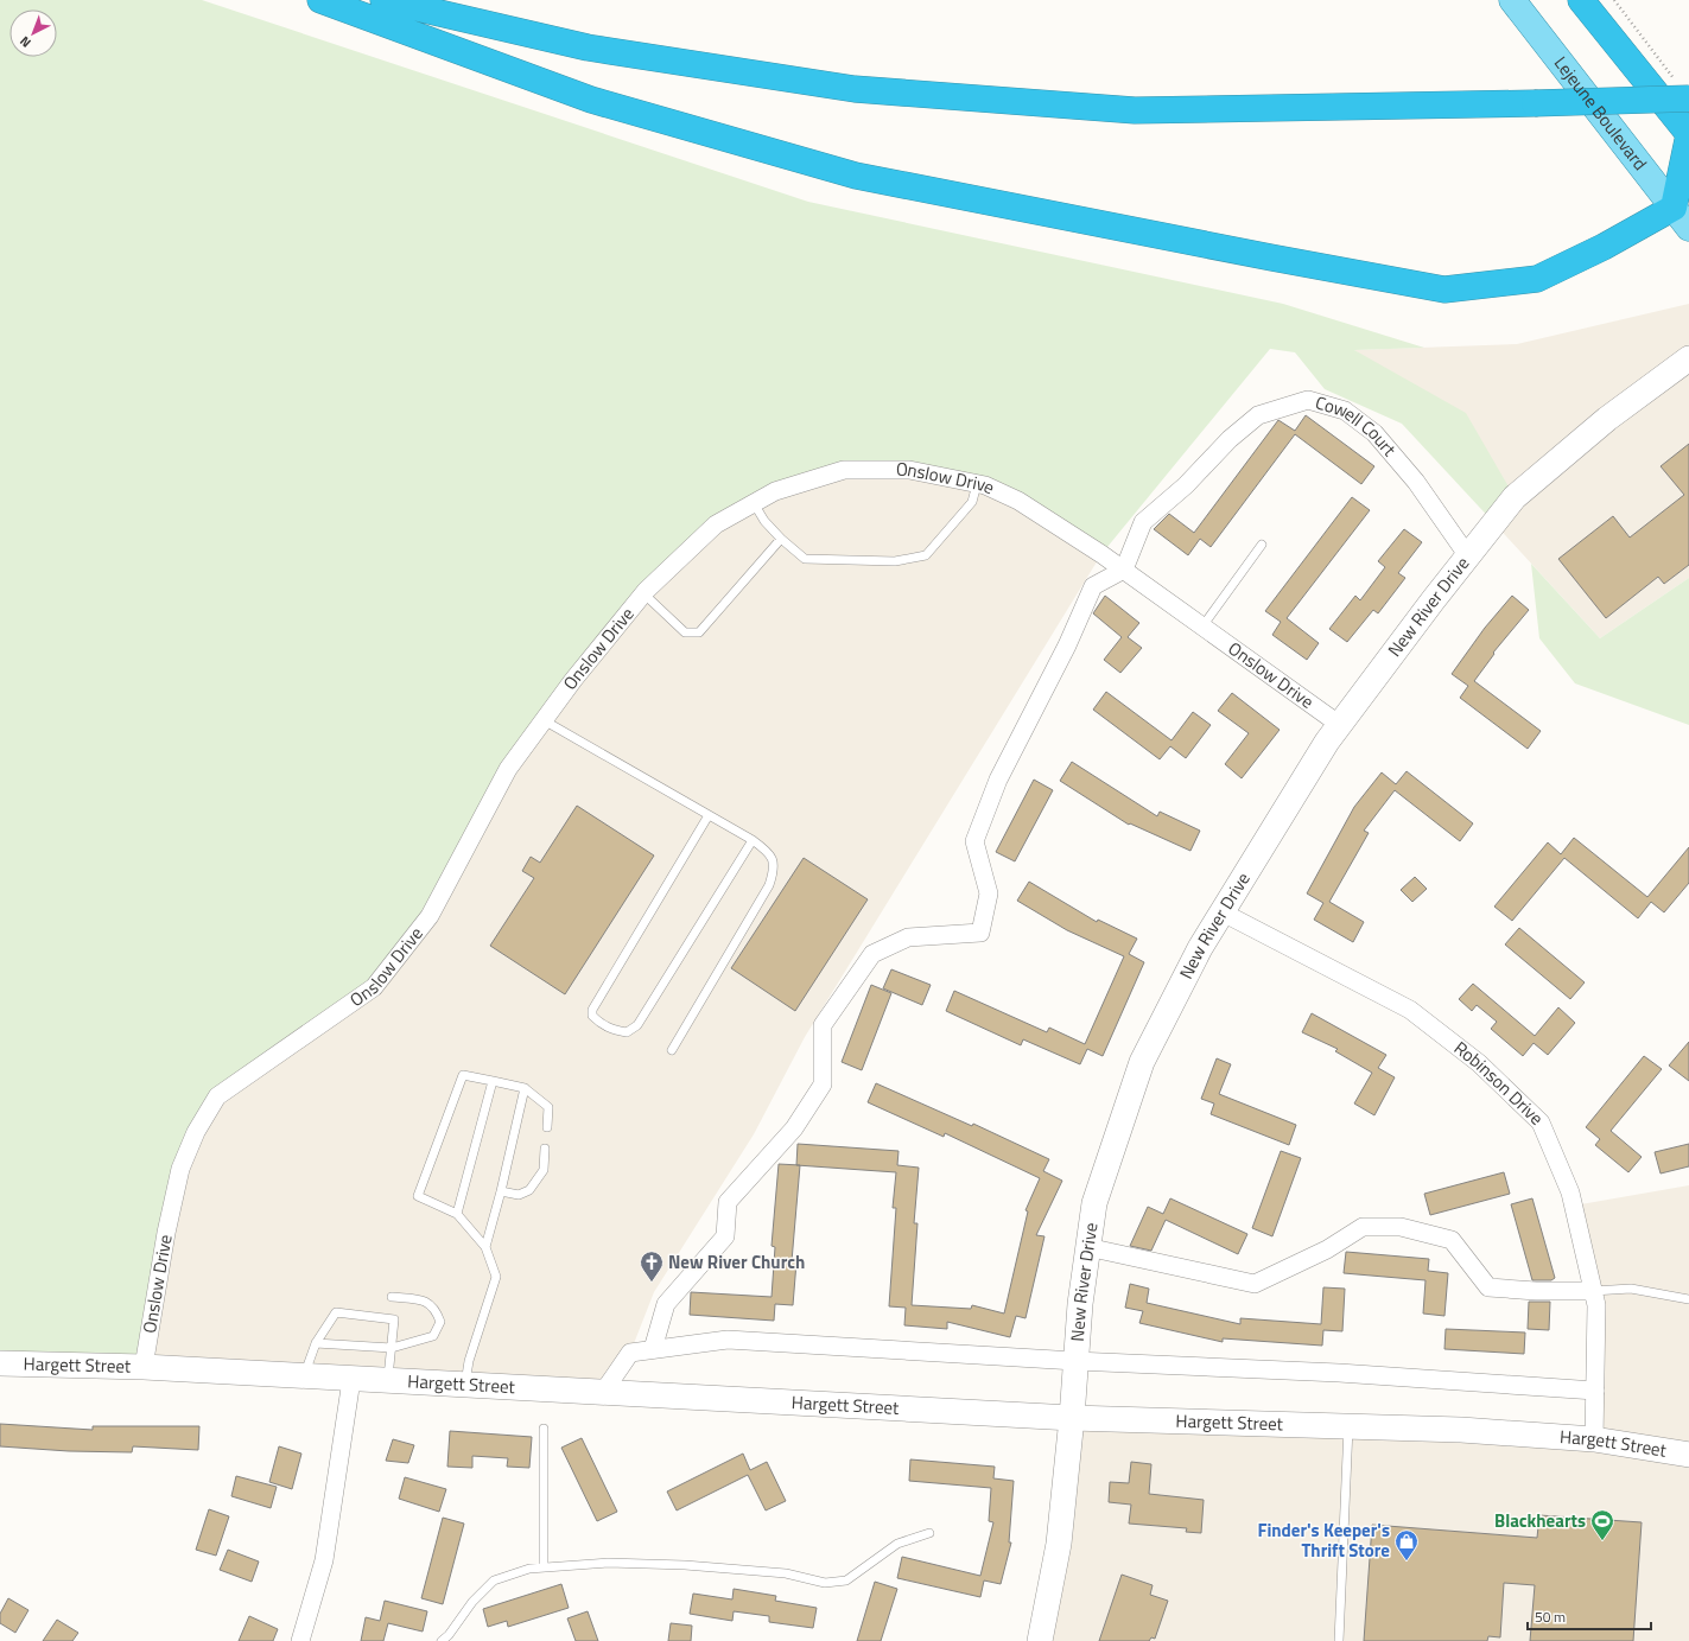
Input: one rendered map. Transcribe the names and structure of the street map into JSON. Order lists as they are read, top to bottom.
{
  "streets": {
    "main road": ["Lejeune Boulevard", "New River Drive", "Hargett Street"],
    "street": ["Cowell Court", "Onslow Drive", "Robinson Drive"]
  },
  "crossings": [
    ["Cowell Court", "Onslow Drive"],
    ["Cowell Court", "New River Drive"],
    ["Onslow Drive", "New River Drive"],
    ["Onslow Drive", "Hargett Street"],
    ["New River Drive", "Robinson Drive"],
    ["New River Drive", "Hargett Street"],
    ["Robinson Drive", "Hargett Street"]
  ],
  "places": {
    "church": ["New River Church"],
    "sports": ["Blackhearts"],
    "shop": ["Finder's Keeper's Thrift Store"]
  },
  "scale_bar": "50 m",
  "north": "bottom left"
}
